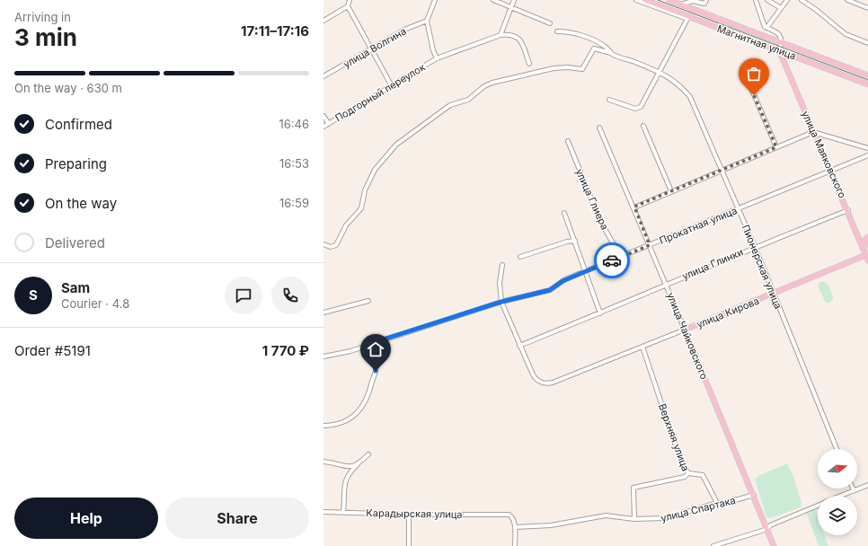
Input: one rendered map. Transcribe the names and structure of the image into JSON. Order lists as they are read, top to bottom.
{
  "streets": {
    "main road": [
      "Магнитная улица",
      "улица Маяковского",
      "улица Кирова",
      "улица Чайковского"
    ],
    "street": [
      "улица Волгина",
      "Подгорный переулок",
      "улица Глиера",
      "Прокатная улица",
      "улица Глинки",
      "Пионерская улица",
      "Верхняя улица",
      "улица Спартака",
      "Карадырская улица"
    ]
  },
  "crossings": [
    ["Магнитная улица", "улица Маяковского"],
    ["улица Маяковского", "Прокатная улица"],
    ["улица Маяковского", "улица Глинки"],
    ["улица Маяковского", "улица Кирова"],
    ["улица Глиера", "Прокатная улица"],
    ["Прокатная улица", "Пионерская улица"],
    ["Прокатная улица", "улица Чайковского"],
    ["улица Глинки", "Пионерская улица"],
    ["улица Глинки", "улица Кирова"],
    ["улица Глинки", "улица Чайковского"],
    ["Пионерская улица", "улица Кирова"],
    ["улица Кирова", "улица Чайковского"],
    ["улица Кирова", "Верхняя улица"],
    ["улица Чайковского", "улица Спартака"],
    ["Верхняя улица", "улица Спартака"],
    ["улица Спартака", "Карадырская улица"]
  ],
  "north": "right",
  "page": {
    "heading": ["3 min", "Arriving in", "17:11–17:16"],
    "panel": [
      "Sam",
      "Courier · 4.8",
      "Order #5191",
      "1 770 ₽"
    ],
    "bar": "On the way · 630 m",
    "list": [
      ["Confirmed", "16:46"],
      ["Preparing", "16:53"],
      ["On the way", "16:59"],
      "Delivered"
    ],
    "round": "S",
    "buttons": ["Help", "Share"]
  }
}
